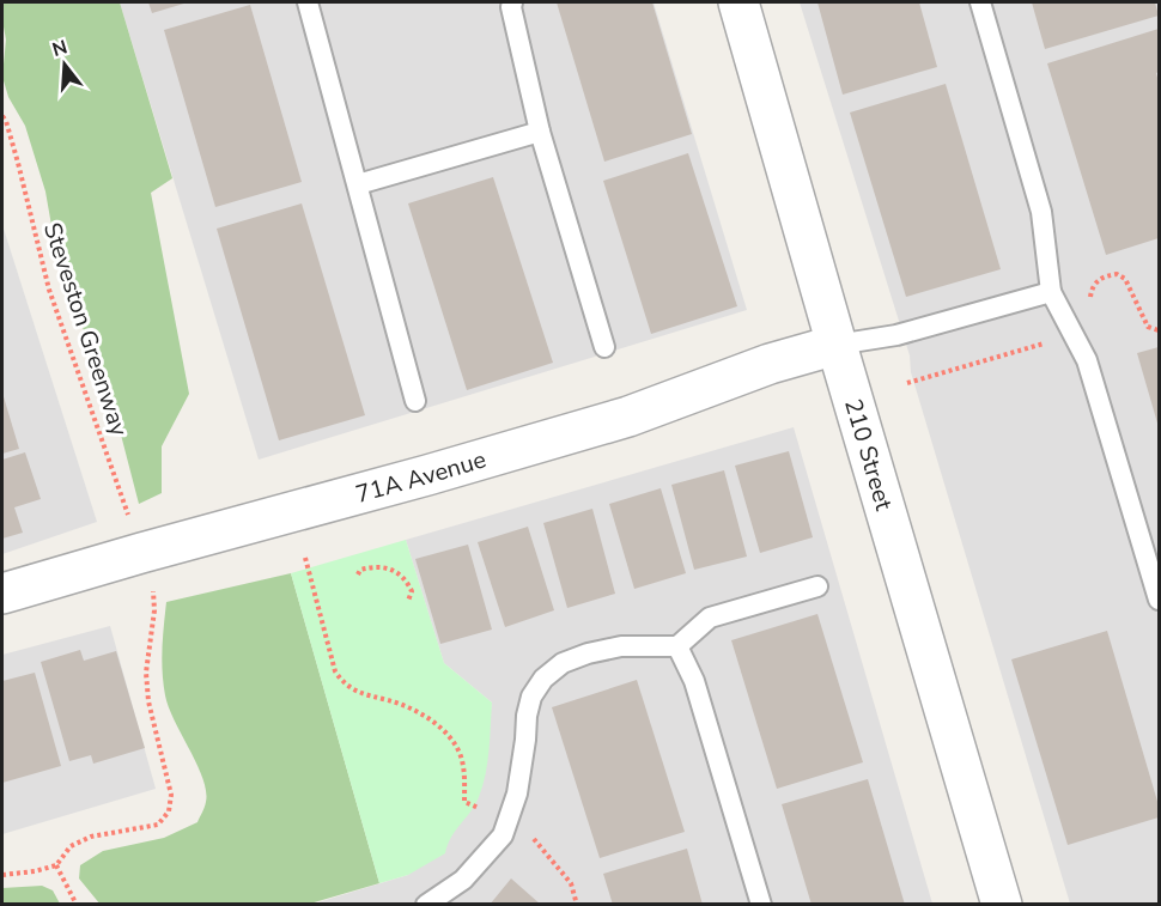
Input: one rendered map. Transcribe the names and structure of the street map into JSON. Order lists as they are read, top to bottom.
{
  "streets": {
    "street": ["210 Street", "71A Avenue"],
    "path": ["Steveston Greenway"]
  },
  "crossings": [
    ["Steveston Greenway", "71A Avenue"],
    ["210 Street", "71A Avenue"]
  ],
  "north": "top"
}
